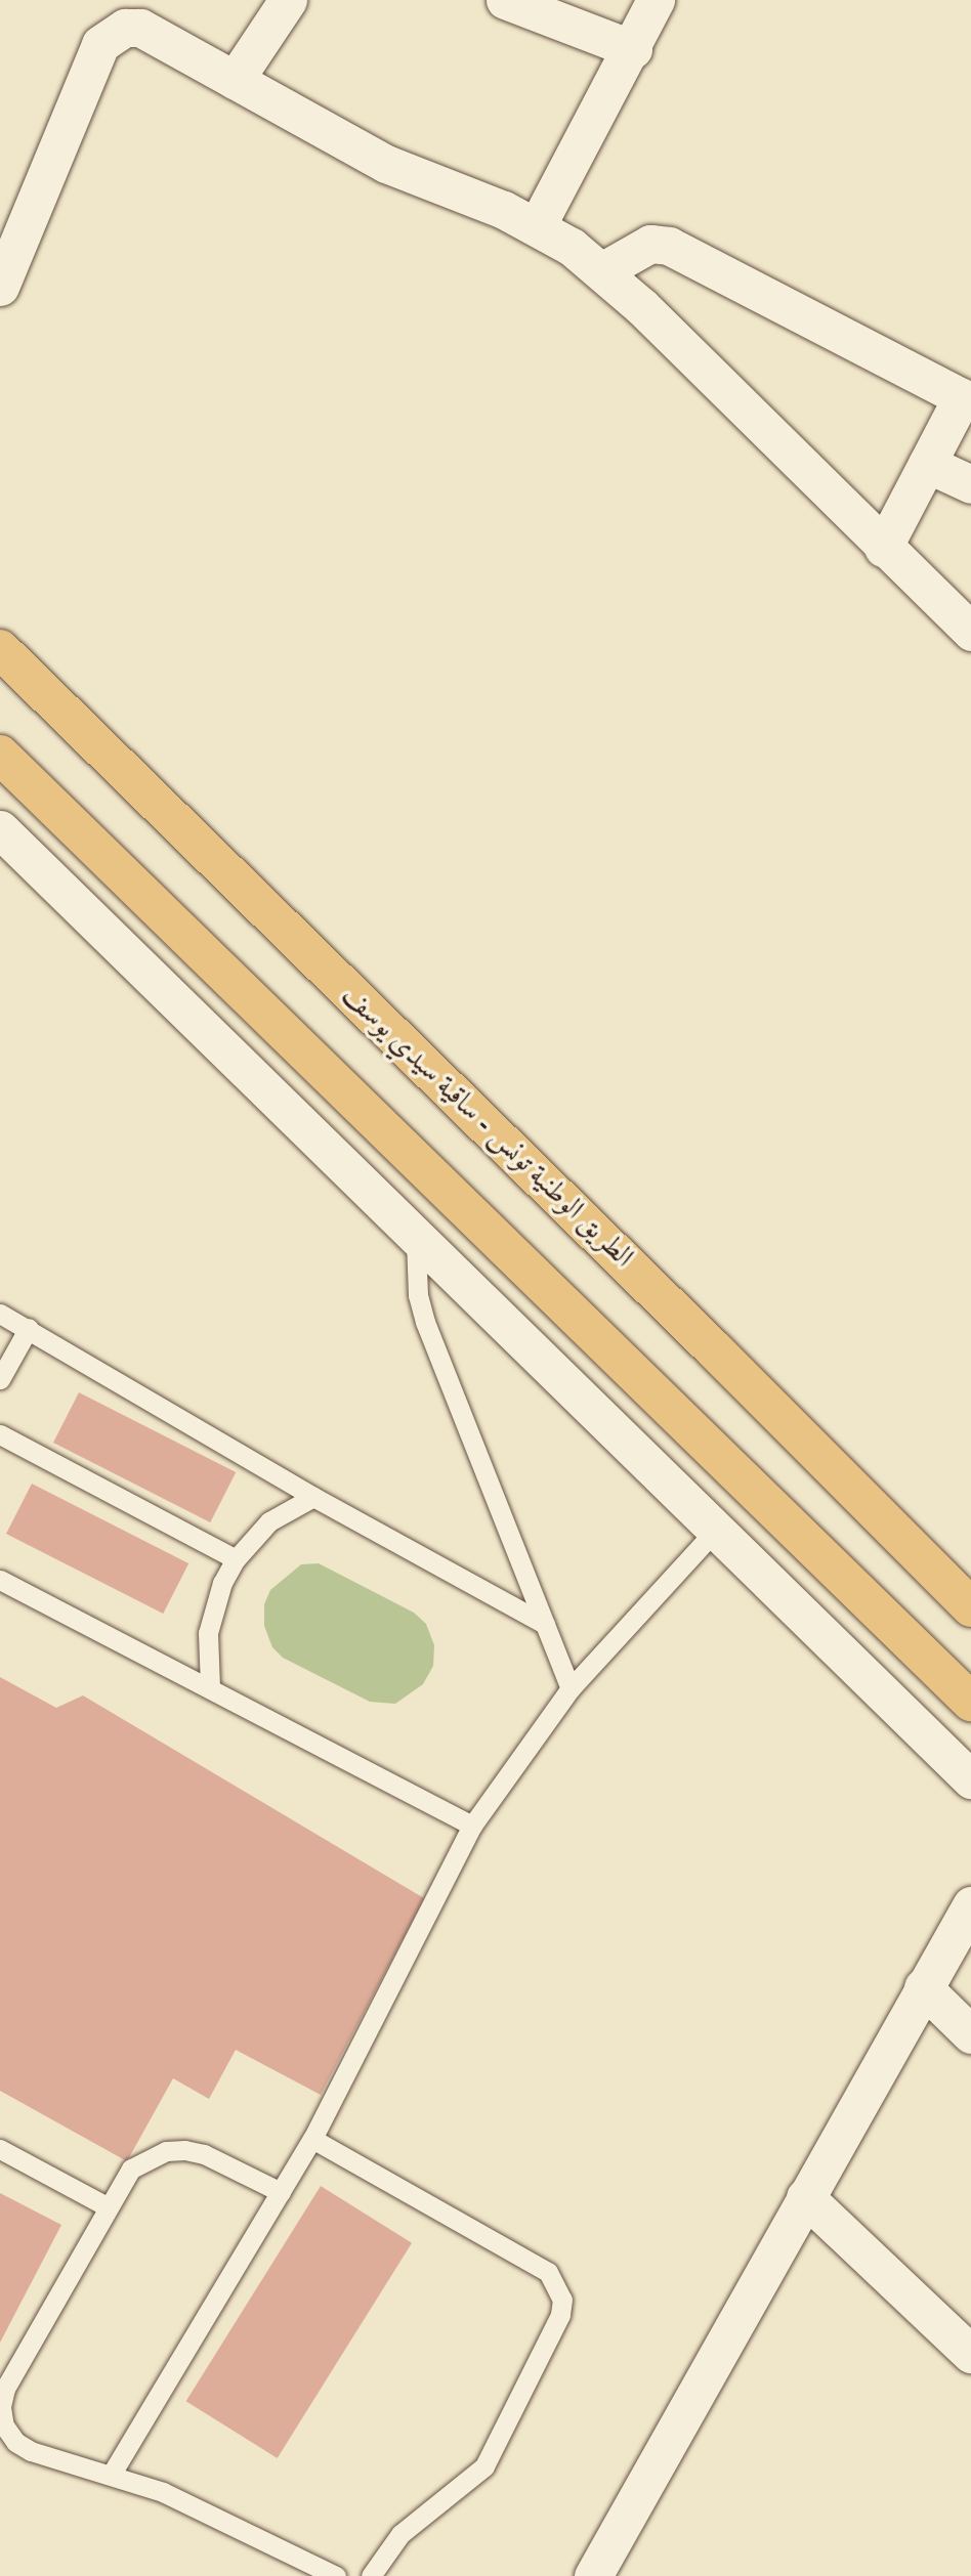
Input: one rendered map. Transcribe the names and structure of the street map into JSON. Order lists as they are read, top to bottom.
{
  "streets": {
    "highway": ["الطريق الوطنية تونس - ساقية سيدي يوسف"]
  }
}
